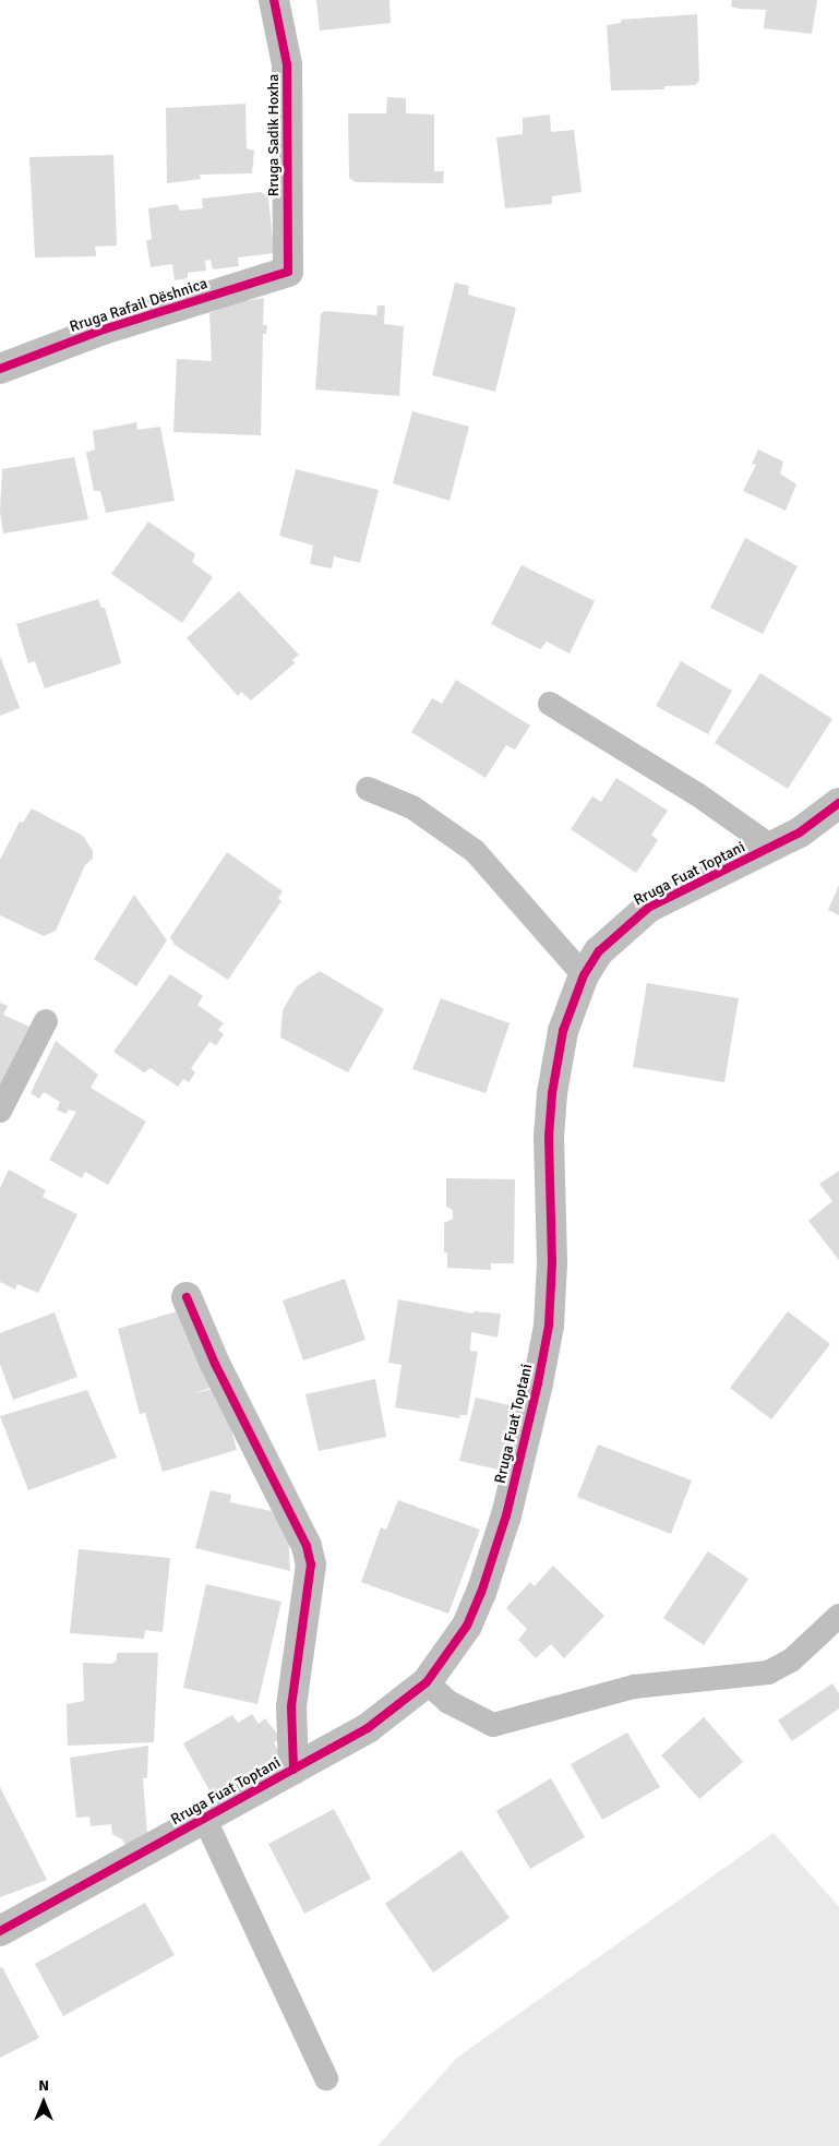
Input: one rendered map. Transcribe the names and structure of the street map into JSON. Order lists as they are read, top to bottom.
{
  "streets": {
    "street": ["Rruga Sadik Hoxha", "Rruga Rafail Dëshnica", "Rruga Fuat Toptani"]
  },
  "crossings": [
    ["Rruga Sadik Hoxha", "Rruga Rafail Dëshnica"]
  ],
  "north": "top"
}
